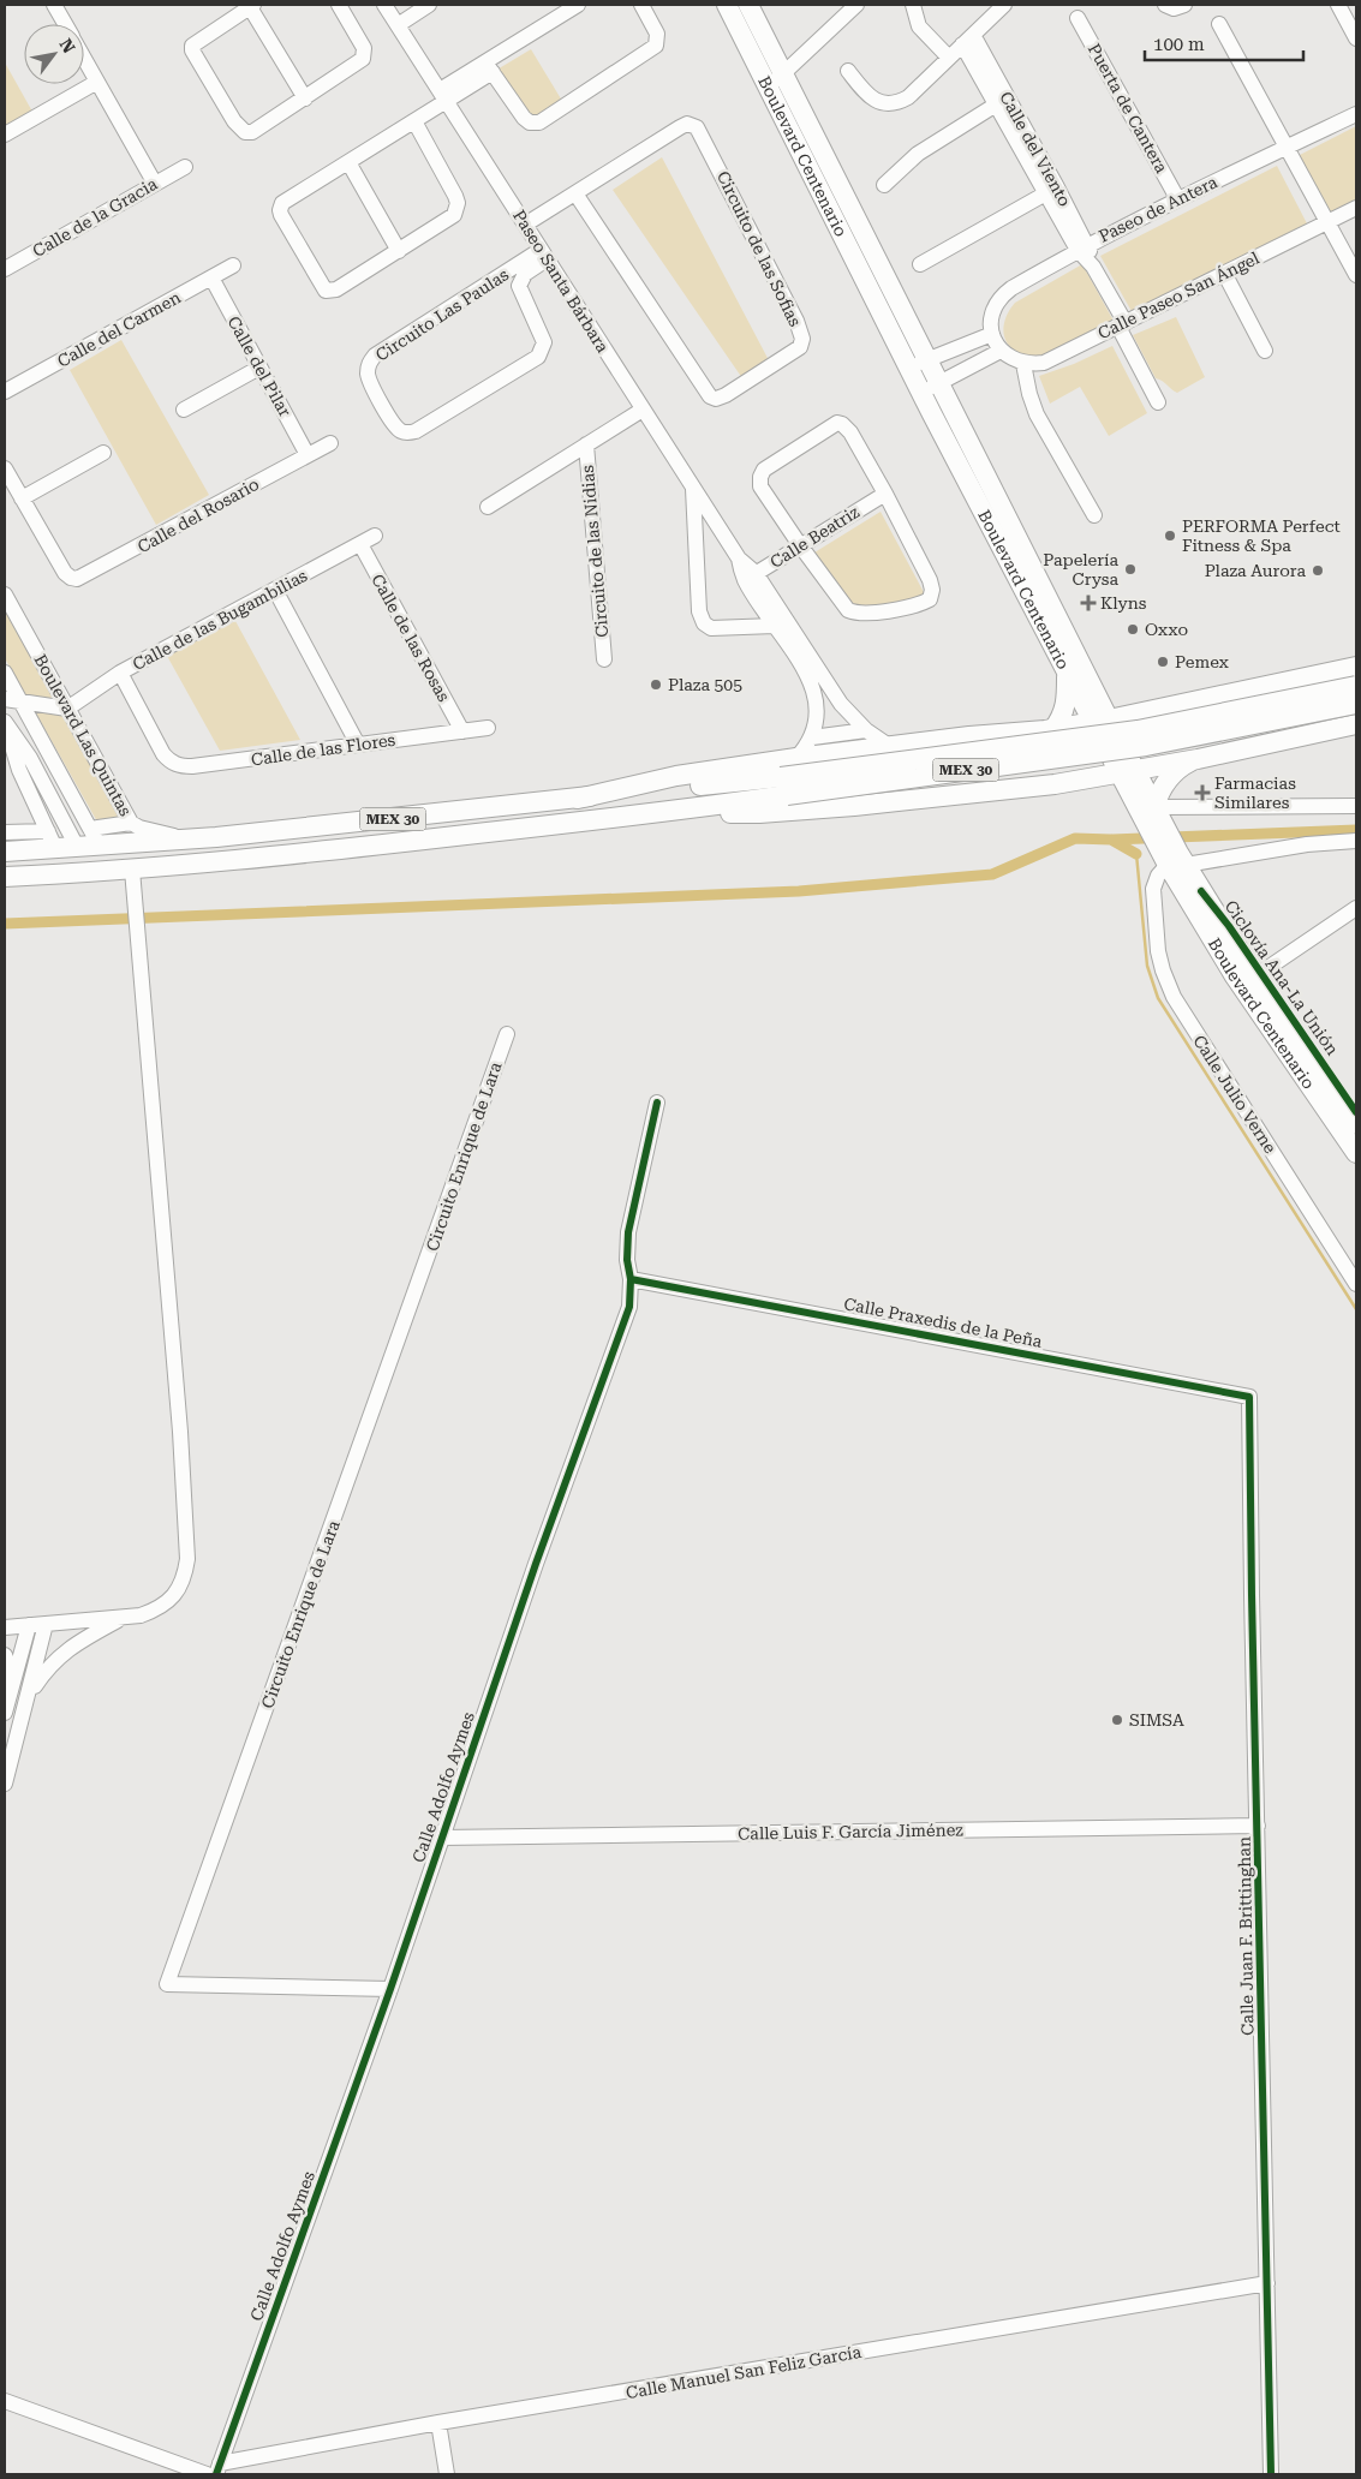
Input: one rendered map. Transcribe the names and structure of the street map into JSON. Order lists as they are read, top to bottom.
{
  "streets": {
    "main road": ["Boulevard Centenario", "MEX 30"],
    "street": [
      "Puerta de Cantera",
      "Calle del Viento",
      "Paseo de Antera",
      "Calle de la Gracia",
      "Circuito de las Sofias",
      "Paseo Santa Bárbara",
      "Calle Paseo San Ángel",
      "Circuito Las Paulas",
      "Calle del Carmen",
      "Calle del Pilar",
      "Calle del Rosario",
      "Calle Beatriz",
      "Circuito de las Nidias",
      "Calle de las Bugambilias",
      "Calle de las Rosas",
      "Boulevard Las Quintas",
      "Calle de las Flores",
      "Calle Julio Verne",
      "Circuito Enrique de Lara",
      "Calle Praxedis de la Peña",
      "Calle Adolfo Aymes",
      "Calle Luis F. García Jiménez",
      "Calle Juan F. Brittinghan",
      "Calle Manuel San Feliz García"
    ],
    "cycle path": ["Ciclovía Ana-La Unión"]
  },
  "crossings": [
    ["Puerta de Cantera", "Paseo de Antera"],
    ["Calle del Viento", "Paseo de Antera"],
    ["Calle del Viento", "Calle Paseo San Ángel"],
    ["Boulevard Centenario", "Calle Julio Verne"],
    ["Circuito de las Sofias", "Paseo Santa Bárbara"],
    ["Paseo Santa Bárbara", "Circuito Las Paulas"],
    ["Paseo Santa Bárbara", "Calle Beatriz"],
    ["Paseo Santa Bárbara", "Circuito de las Nidias"],
    ["Calle del Carmen", "Calle del Pilar"],
    ["Calle del Pilar", "Calle del Rosario"],
    ["Calle de las Bugambilias", "Calle de las Rosas"],
    ["Calle de las Bugambilias", "Boulevard Las Quintas"],
    ["Calle de las Bugambilias", "Calle de las Flores"],
    ["Calle de las Rosas", "Calle de las Flores"],
    ["Boulevard Las Quintas", "MEX 30"],
    ["Circuito Enrique de Lara", "Calle Adolfo Aymes"],
    ["Calle Praxedis de la Peña", "Calle Adolfo Aymes"],
    ["Calle Praxedis de la Peña", "Calle Juan F. Brittinghan"],
    ["Calle Adolfo Aymes", "Calle Luis F. García Jiménez"],
    ["Calle Adolfo Aymes", "Calle Manuel San Feliz García"],
    ["Calle Luis F. García Jiménez", "Calle Juan F. Brittinghan"],
    ["Calle Juan F. Brittinghan", "Calle Manuel San Feliz García"]
  ],
  "places": {
    "other": [
      "PERFORMA Perfect Fitness & Spa",
      "Papelería Crysa",
      "Plaza Aurora",
      "Oxxo",
      "Pemex",
      "Plaza 505",
      "SIMSA"
    ],
    "health": ["Klyns", "Farmacias Similares"]
  },
  "scale_bar": "100 m",
  "north": "top right"
}
